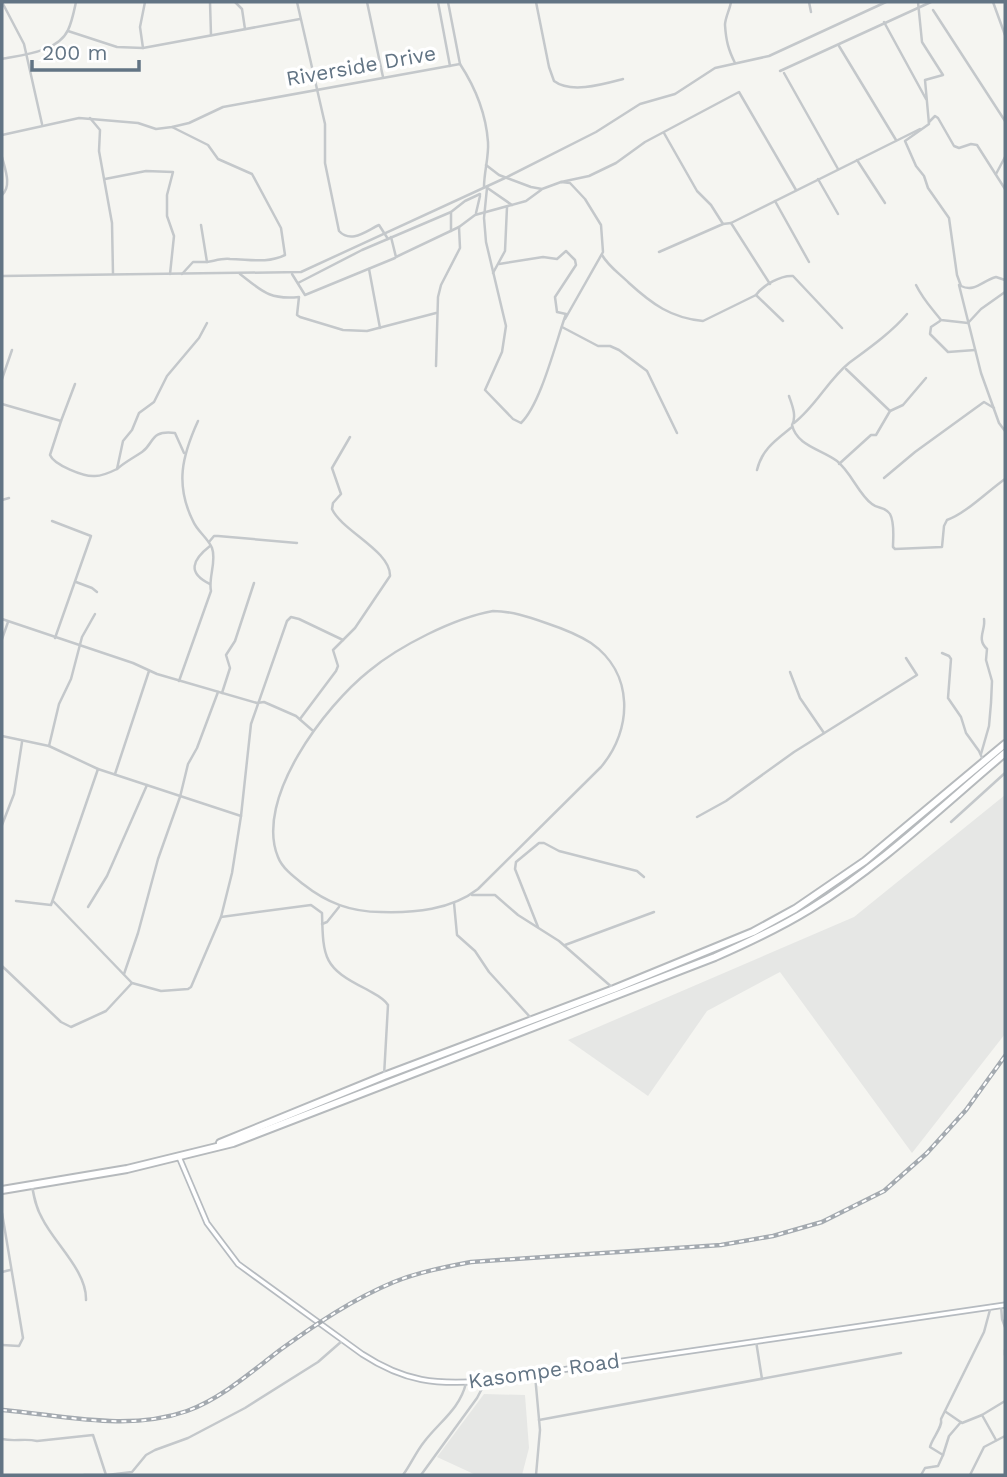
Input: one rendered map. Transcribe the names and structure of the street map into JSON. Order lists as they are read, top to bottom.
{
  "streets": {
    "street": ["Riverside Drive", "Kasompe Road"]
  },
  "scale_bar": "200 m"
}
